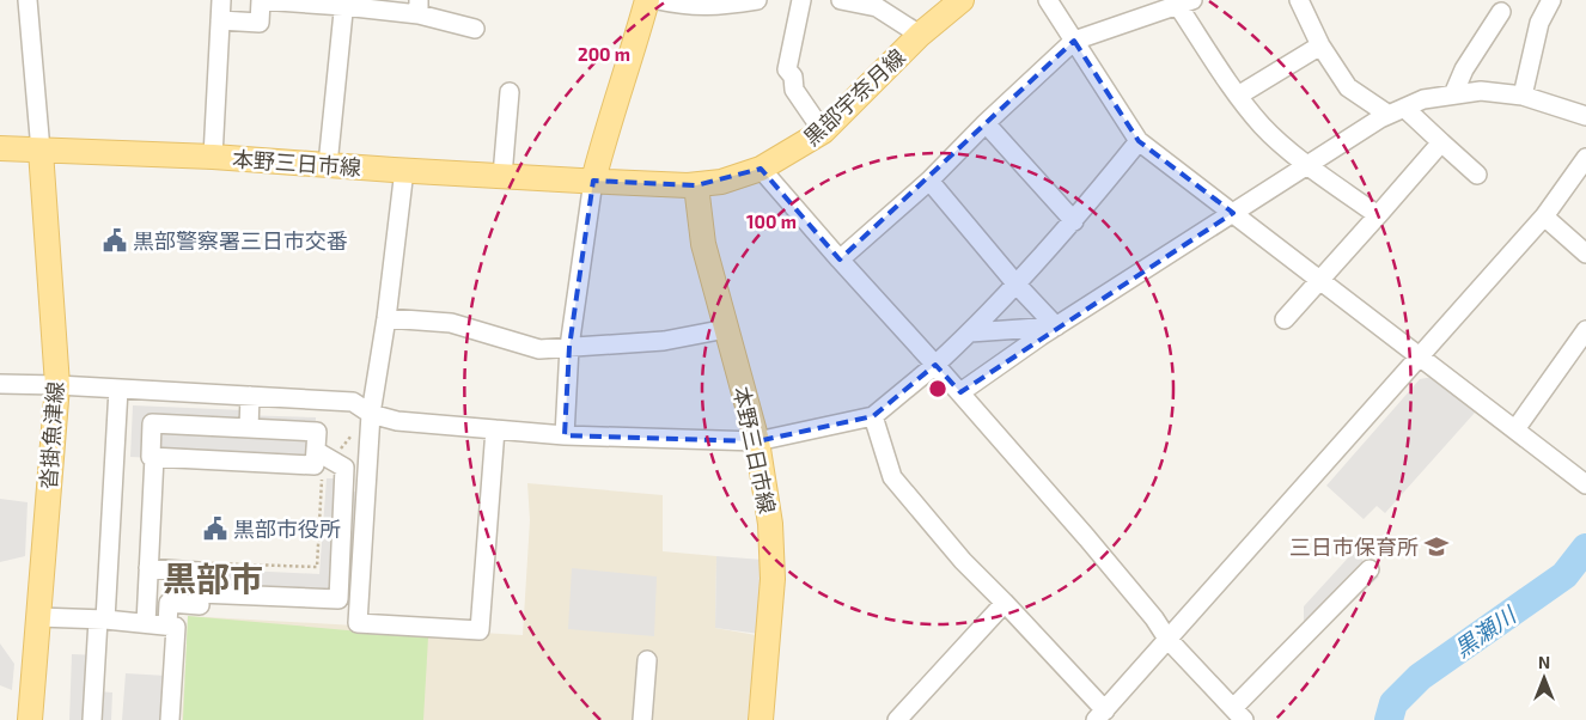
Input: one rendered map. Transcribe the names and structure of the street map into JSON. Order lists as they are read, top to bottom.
{
  "streets": {
    "main road": ["黒部宇奈月線", "本野三日市線", "沓掛魚津線"]
  },
  "crossings": [
    ["黒部宇奈月線", "本野三日市線"],
    ["本野三日市線", "沓掛魚津線"]
  ],
  "districts": ["黒部市"],
  "water": ["黒瀬川"],
  "places": {
    "public building": ["黒部警察署三日市交番", "黒部市役所"],
    "school or university": ["三日市保育所"]
  },
  "north": "top",
  "rings": ["200 m", "100 m"]
}
